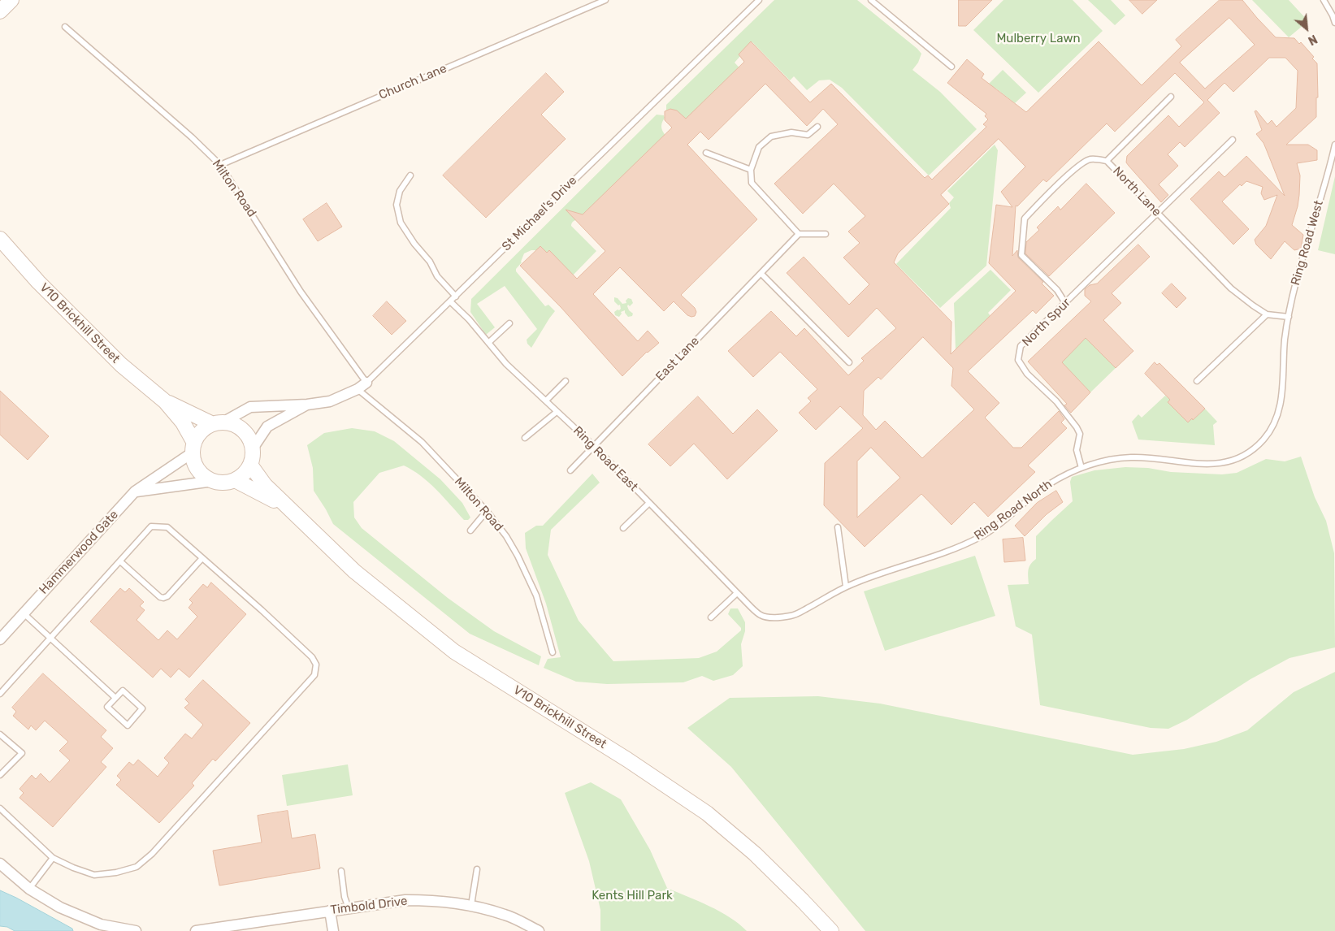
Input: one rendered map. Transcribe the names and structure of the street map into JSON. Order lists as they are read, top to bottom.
{
  "streets": {
    "street": [
      "St Michael's Drive",
      "V10 Brickhill Street",
      "Hammerwood Gate",
      "Timbold Drive"
    ],
    "lane": [
      "Church Lane",
      "Milton Road",
      "North Lane",
      "Ring Road West",
      "North Spur",
      "East Lane",
      "Ring Road East",
      "Ring Road North"
    ]
  },
  "crossings": [
    ["Church Lane", "Milton Road"],
    ["Milton Road", "St Michael's Drive"],
    ["North Lane", "Ring Road West"],
    ["North Lane", "North Spur"],
    ["North Lane", "Ring Road North"],
    ["St Michael's Drive", "V10 Brickhill Street"],
    ["St Michael's Drive", "Ring Road East"],
    ["St Michael's Drive", "Hammerwood Gate"],
    ["Ring Road West", "Ring Road North"],
    ["North Spur", "Ring Road North"],
    ["V10 Brickhill Street", "Hammerwood Gate"],
    ["East Lane", "Ring Road East"],
    ["Ring Road East", "Ring Road North"]
  ],
  "parks": ["Mulberry Lawn", "Kents Hill Park"],
  "north": "bottom right"
}
